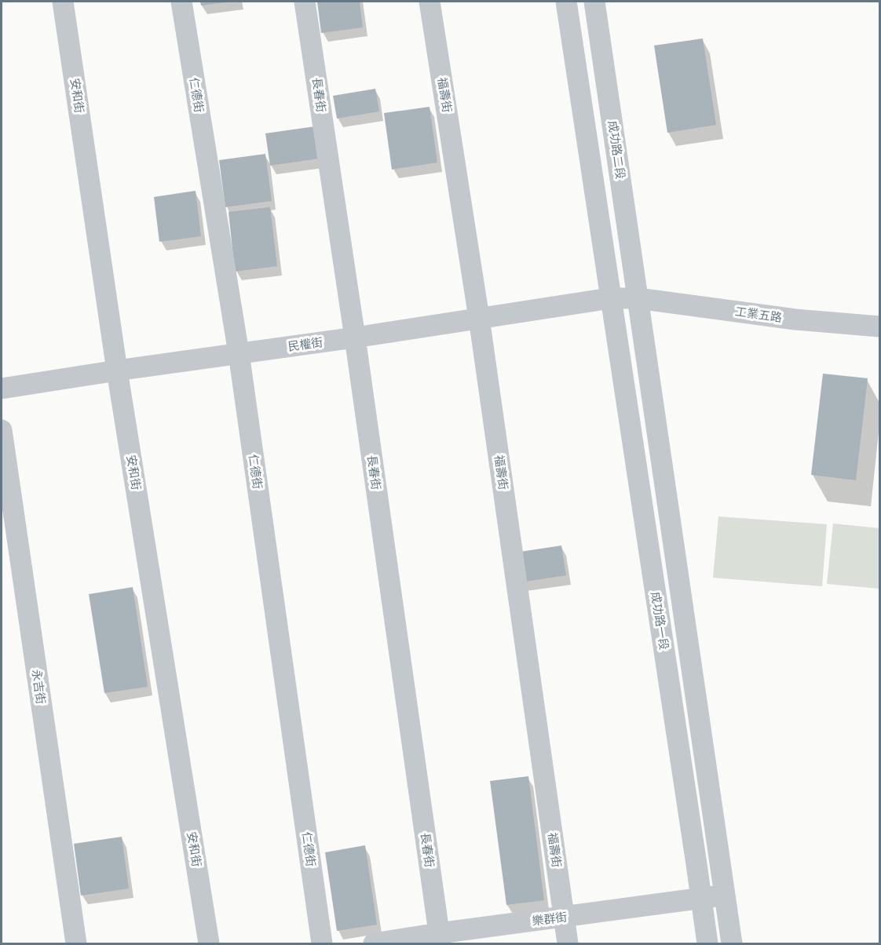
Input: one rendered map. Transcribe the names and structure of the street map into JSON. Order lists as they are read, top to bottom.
{
  "streets": {
    "street": [
      "仁德街",
      "長春街",
      "福壽街",
      "安和街",
      "成功路二段",
      "工業五路",
      "民權街",
      "成功路一段",
      "永吉街",
      "樂群街"
    ]
  },
  "crossings": [
    ["仁德街", "民權街"],
    ["長春街", "民權街"],
    ["長春街", "樂群街"],
    ["福壽街", "民權街"],
    ["福壽街", "樂群街"],
    ["安和街", "民權街"],
    ["成功路二段", "工業五路"],
    ["成功路二段", "成功路一段"],
    ["工業五路", "民權街"],
    ["工業五路", "成功路一段"],
    ["民權街", "成功路一段"],
    ["成功路一段", "樂群街"]
  ]
}
